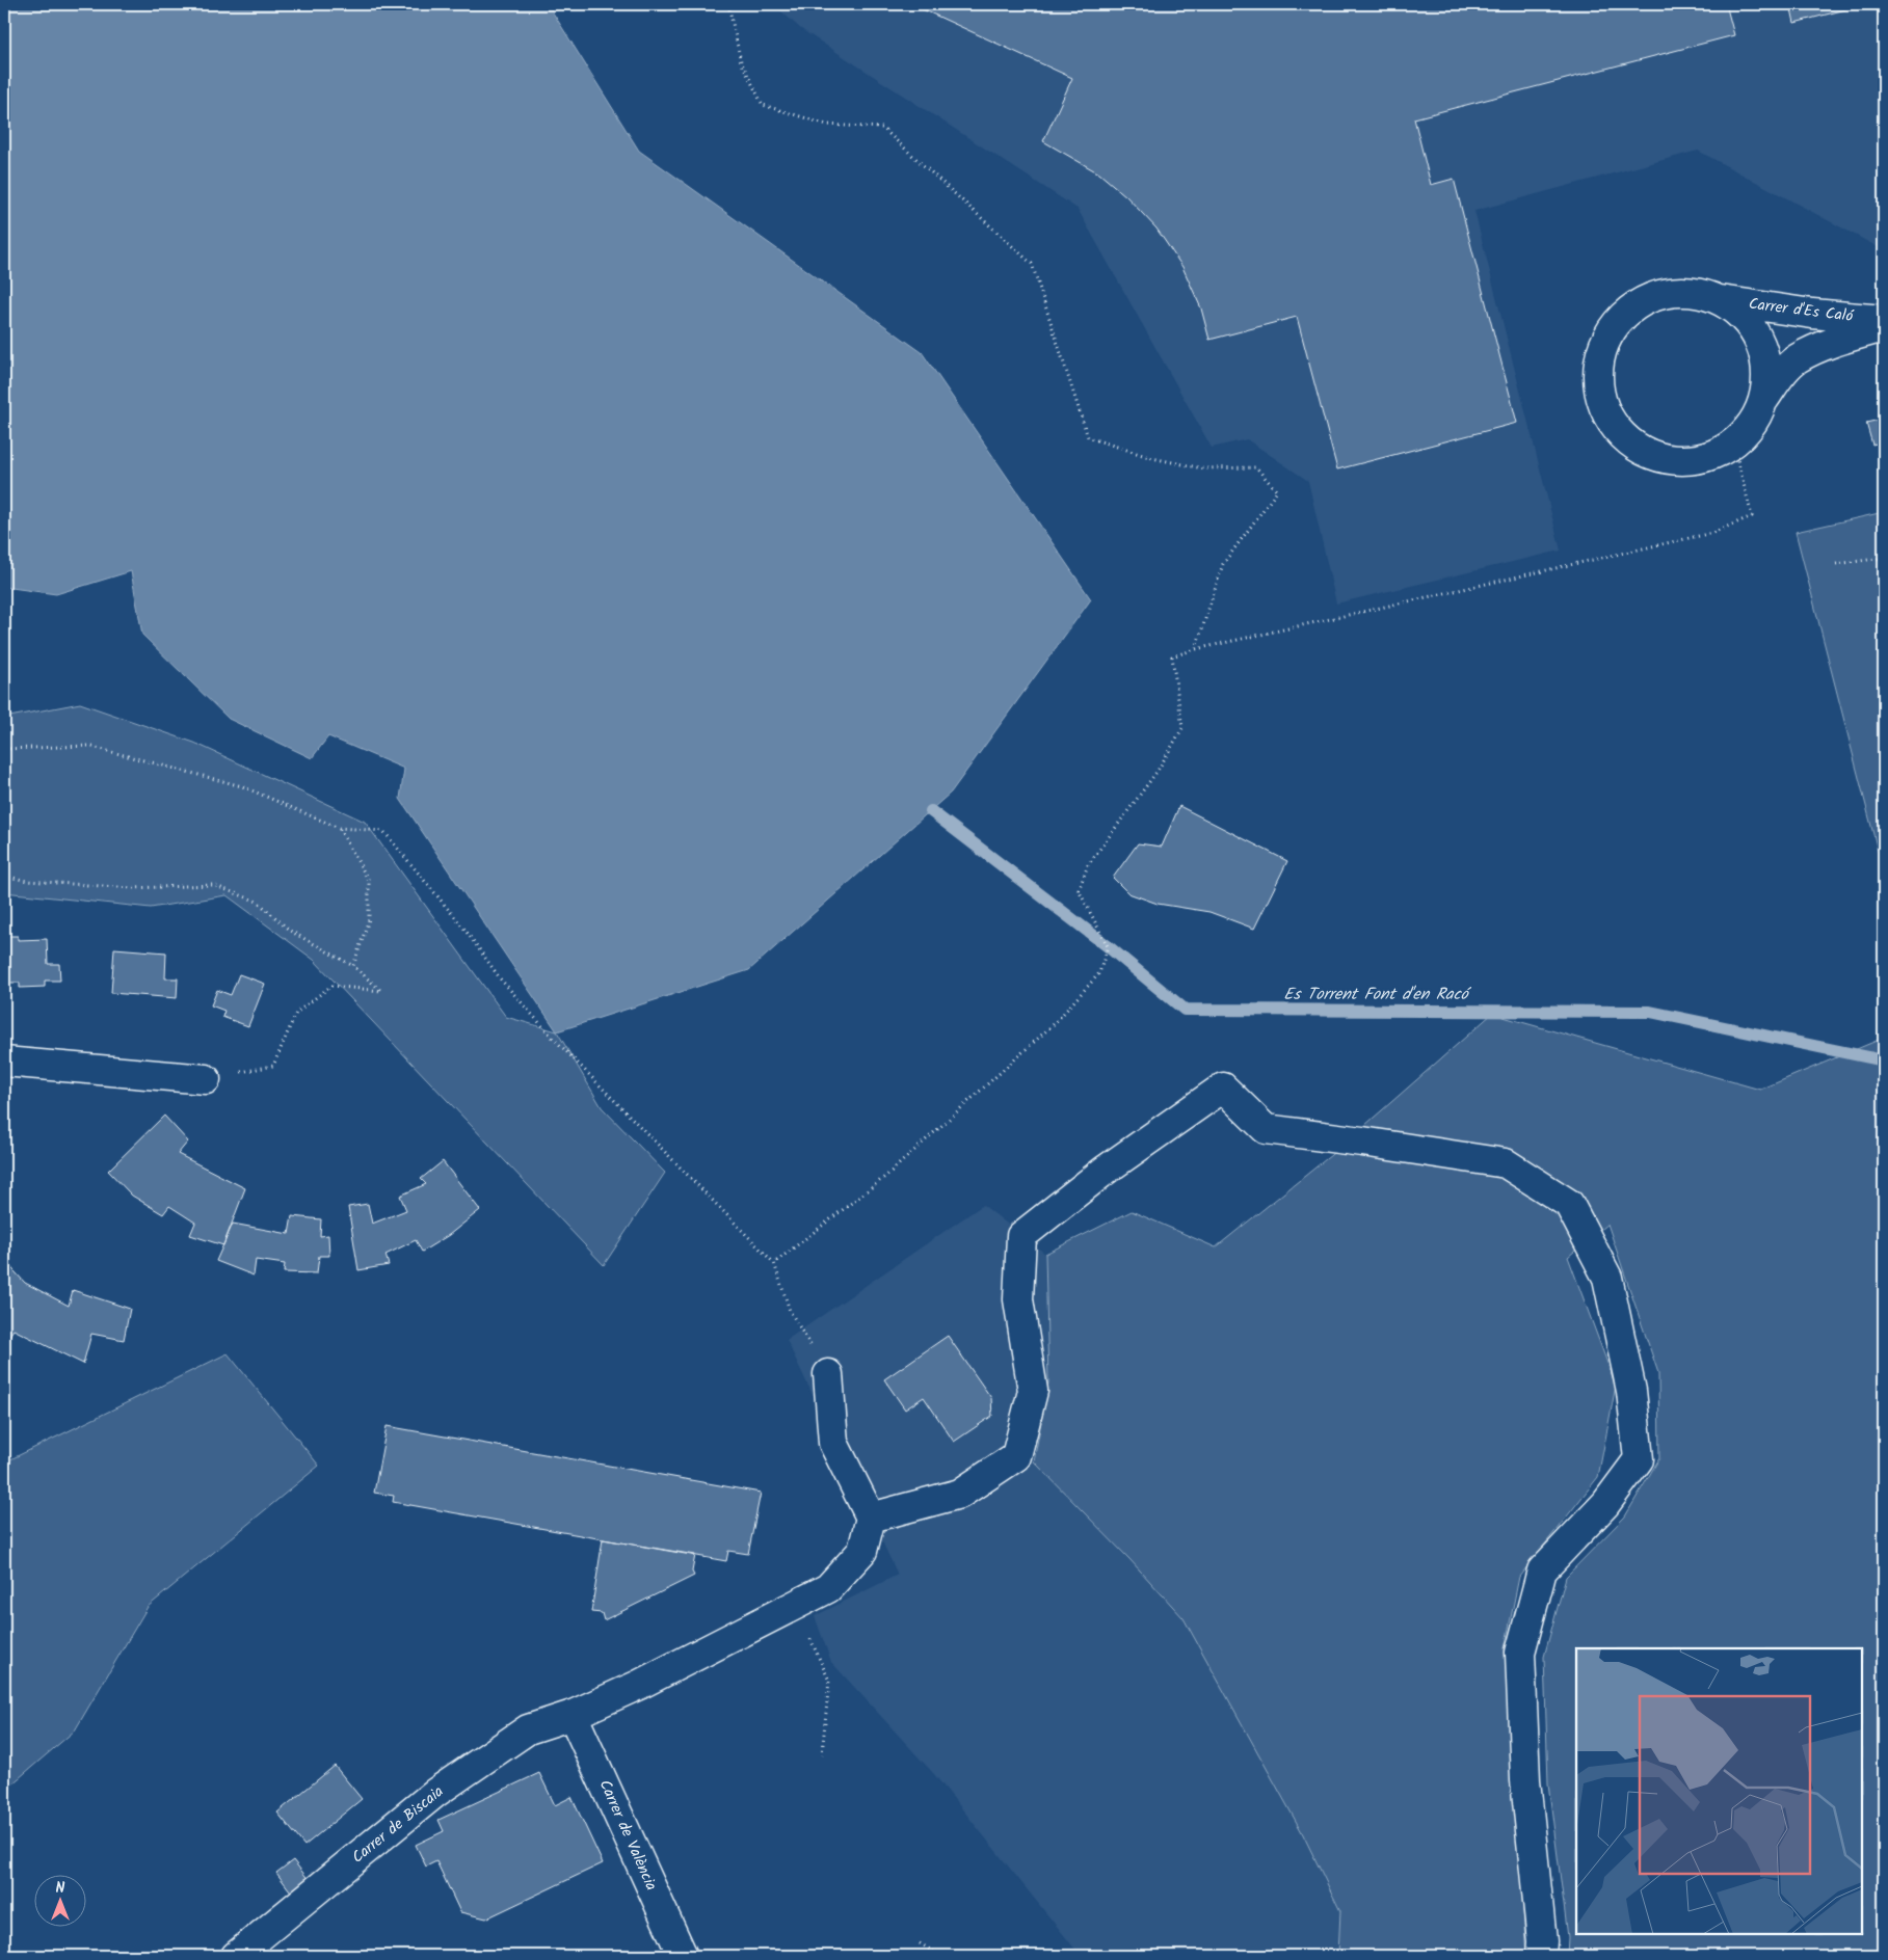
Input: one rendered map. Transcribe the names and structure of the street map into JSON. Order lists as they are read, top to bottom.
{
  "streets": {
    "street": ["Carrer d'Es Caló", "Carrer de Biscaia", "Carrer de València"]
  },
  "crossings": [
    ["Carrer de Biscaia", "Carrer de València"]
  ],
  "water": ["Es Torrent Font d'en Racó"],
  "north": "top"
}
